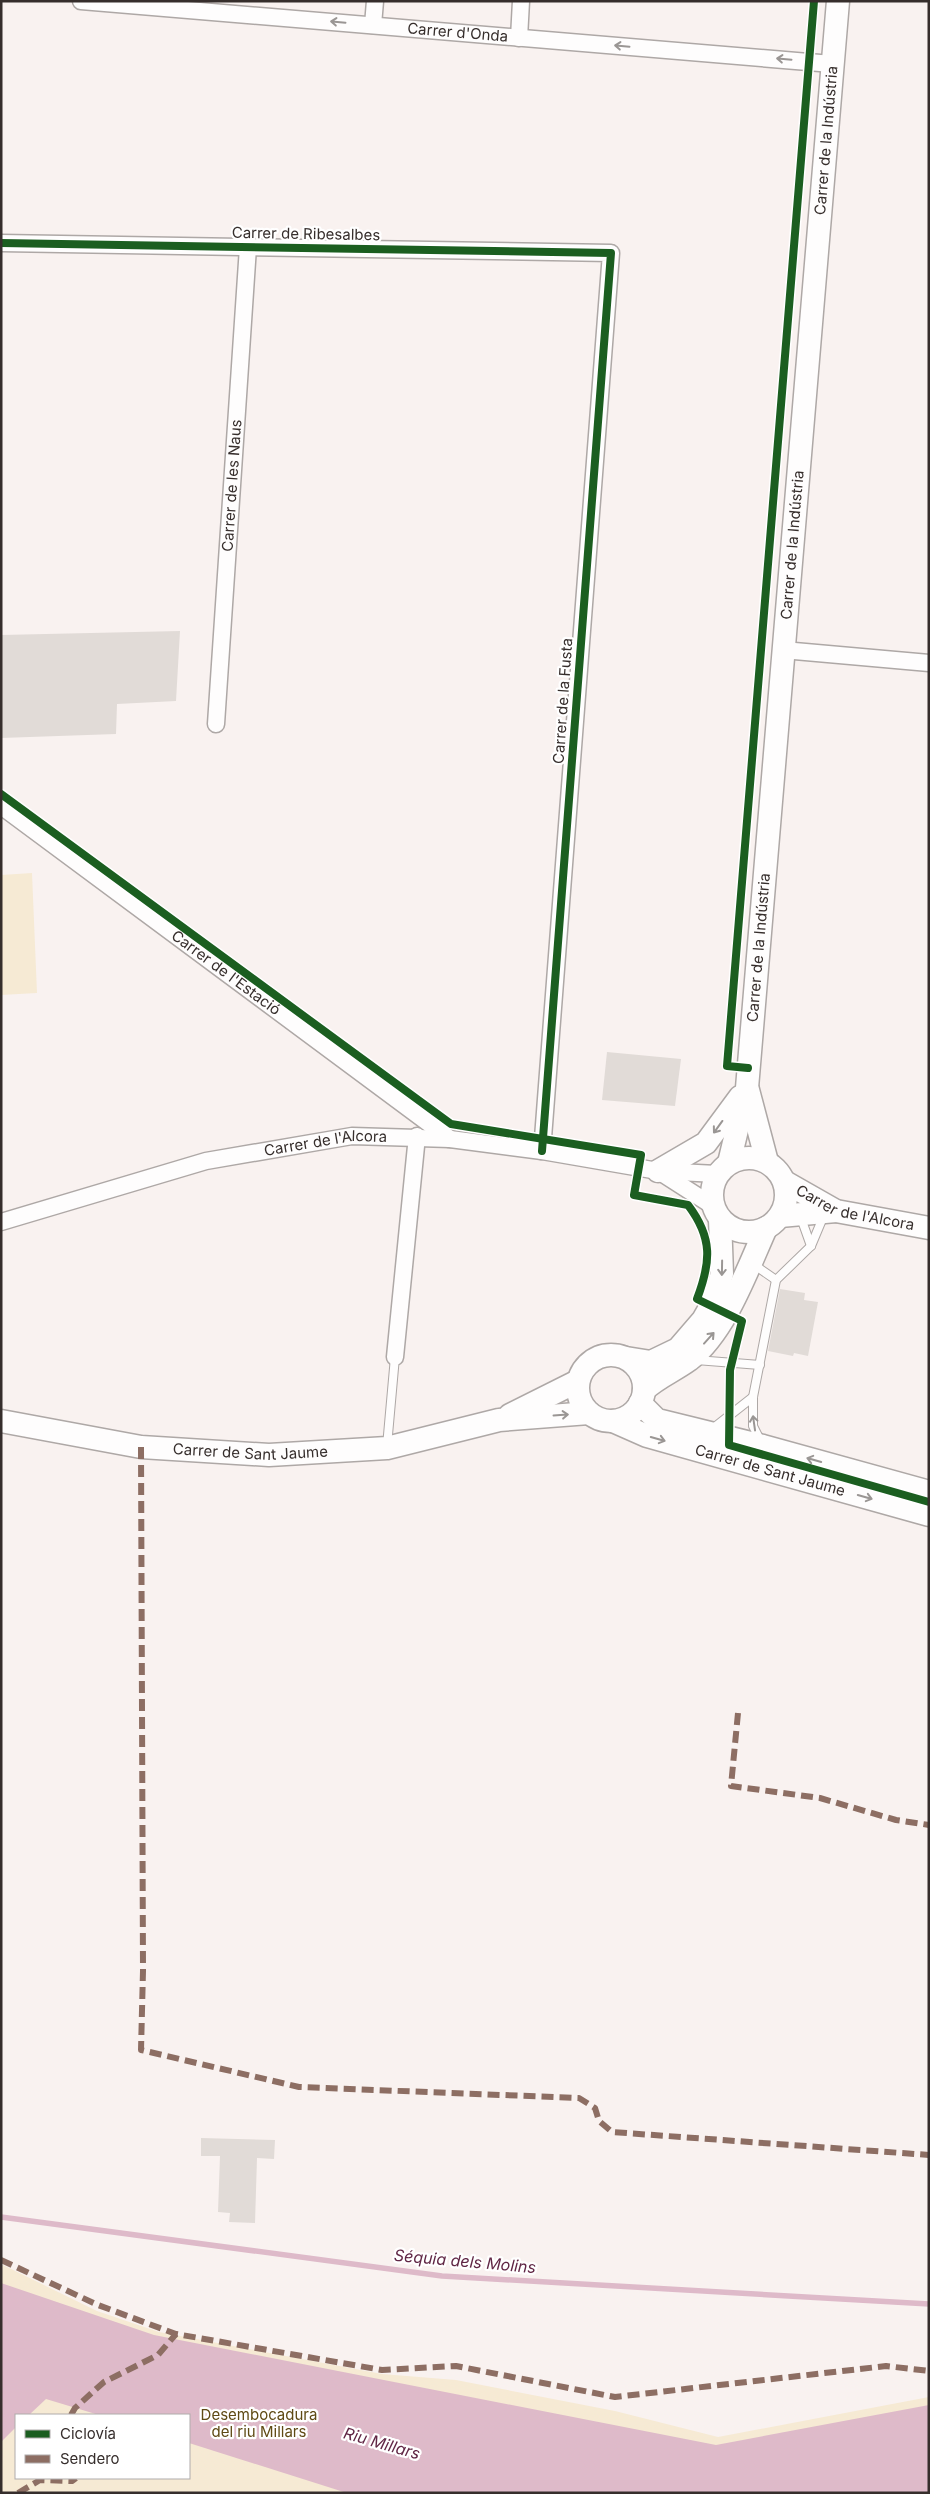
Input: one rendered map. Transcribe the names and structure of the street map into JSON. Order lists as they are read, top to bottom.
{
  "streets": {
    "street": [
      "Carrer d'Onda",
      "Carrer de la Indústria",
      "Carrer de Ribesalbes",
      "Carrer de les Naus",
      "Carrer de la Fusta",
      "Carrer de l'Estació",
      "Carrer de l'Alcora",
      "Carrer de Sant Jaume"
    ]
  },
  "crossings": [
    ["Carrer d'Onda", "Carrer de la Indústria"],
    ["Carrer de la Indústria", "Carrer de l'Alcora"],
    ["Carrer de Ribesalbes", "Carrer de les Naus"],
    ["Carrer de Ribesalbes", "Carrer de la Fusta"],
    ["Carrer de la Fusta", "Carrer de l'Alcora"],
    ["Carrer de l'Estació", "Carrer de l'Alcora"]
  ],
  "one_way": ["Carrer d'Onda"],
  "water": ["Séquia dels Molins", "Riu Millars"],
  "parks": ["Desembocadura del riu Millars"],
  "legend": ["Ciclovía", "Sendero"]
}
